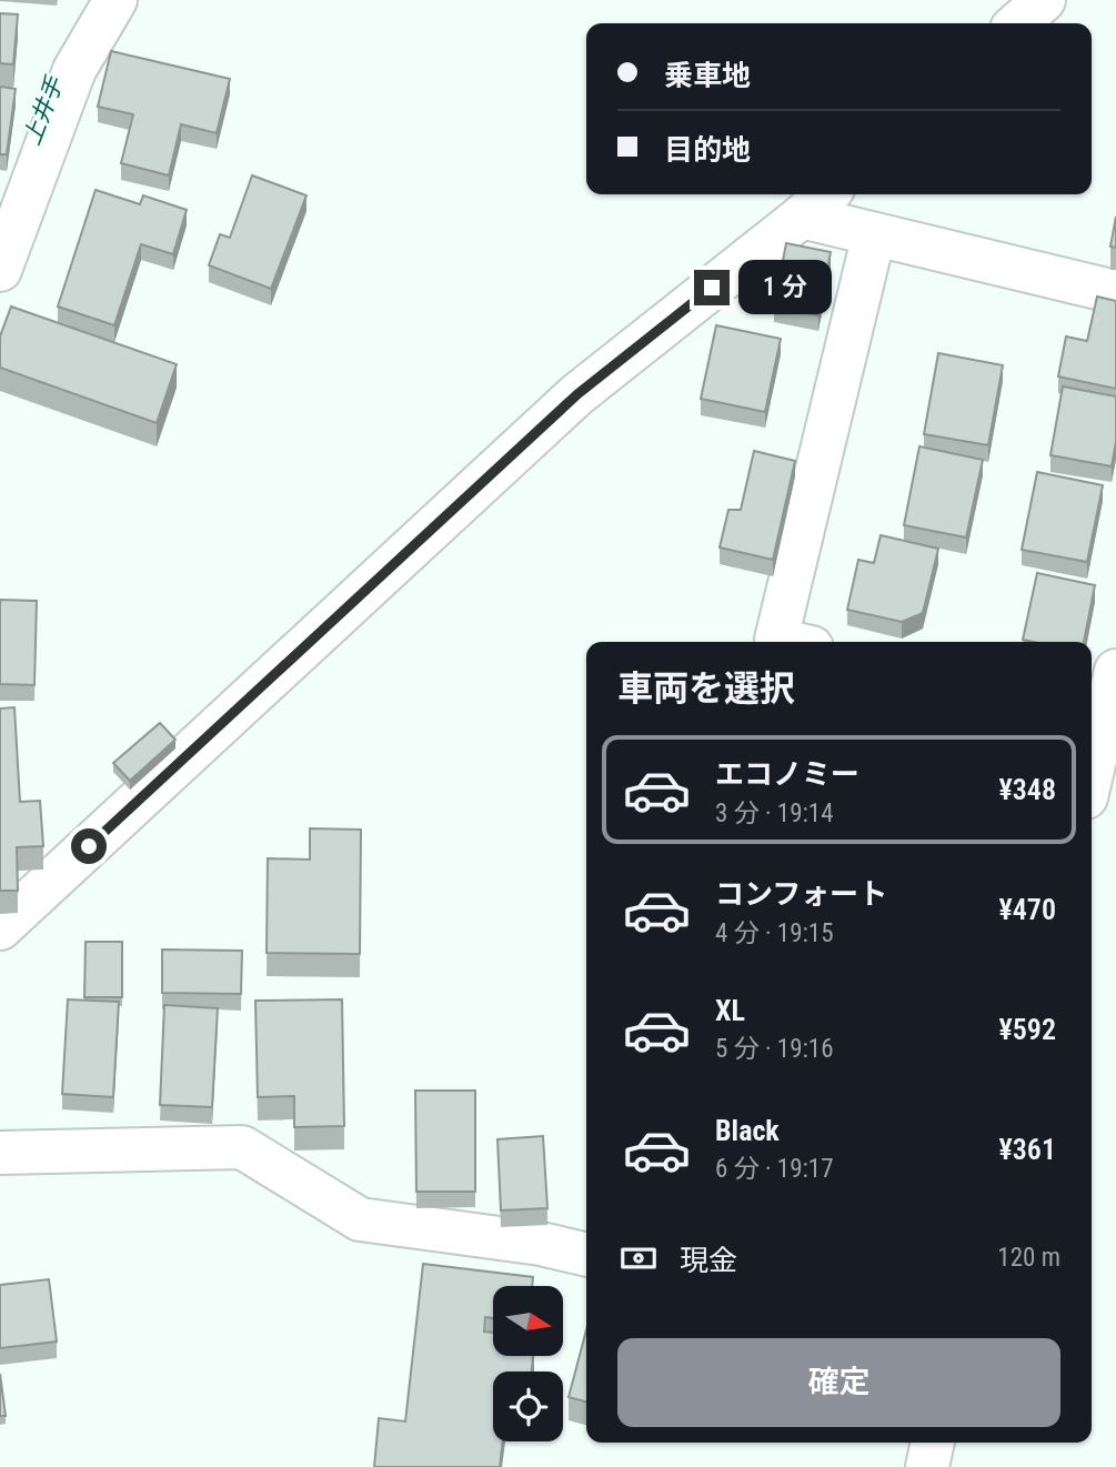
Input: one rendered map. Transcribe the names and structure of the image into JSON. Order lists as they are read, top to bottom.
{
  "water": ["上井手"],
  "north": "right",
  "page": {
    "banner": ["乗車地", "目的地"],
    "bubble": "1 分",
    "heading": "車両を選択",
    "list": [
      {
        "name": "エコノミー",
        "note": "3 分 · 19:14",
        "value": "¥348"
      },
      {
        "name": "コンフォート",
        "note": "4 分 · 19:15",
        "value": "¥470"
      },
      {
        "name": "XL",
        "note": "5 分 · 19:16",
        "value": "¥592"
      },
      {
        "name": "Black",
        "note": "6 分 · 19:17",
        "value": "¥361"
      }
    ],
    "pay": ["現金", "120 m"],
    "buttons": "確定"
  }
}
